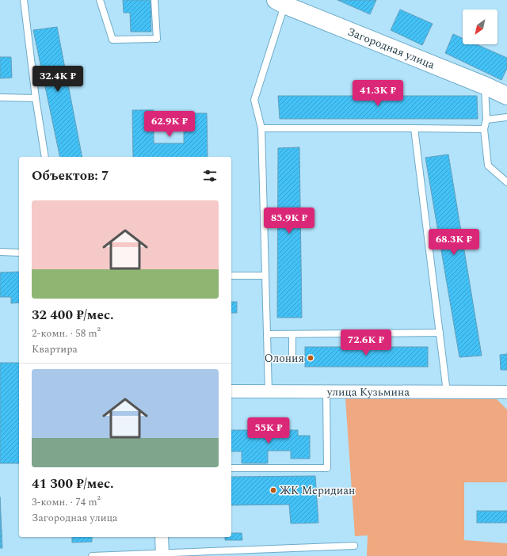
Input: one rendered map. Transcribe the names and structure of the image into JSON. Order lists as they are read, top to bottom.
{
  "streets": {
    "street": ["Загородная улица", "улица Кузьмина"]
  },
  "places": ["Олония", "ЖК Меридиан"],
  "north": "bottom left",
  "page": {
    "price": [
      "32.4K ₽",
      "41.3K ₽",
      "62.9K ₽",
      "85.9K ₽",
      "68.3K ₽",
      "72.6K ₽",
      "55K ₽"
    ],
    "heading": "Объектов: 7",
    "list": [
      {
        "name": "32 400 ₽/мес.",
        "note": "2-комн. · 58 m² · Квартира"
      },
      {
        "name": "41 300 ₽/мес.",
        "note": "3-комн. · 74 m² · Загородная улица"
      }
    ]
  }
}
